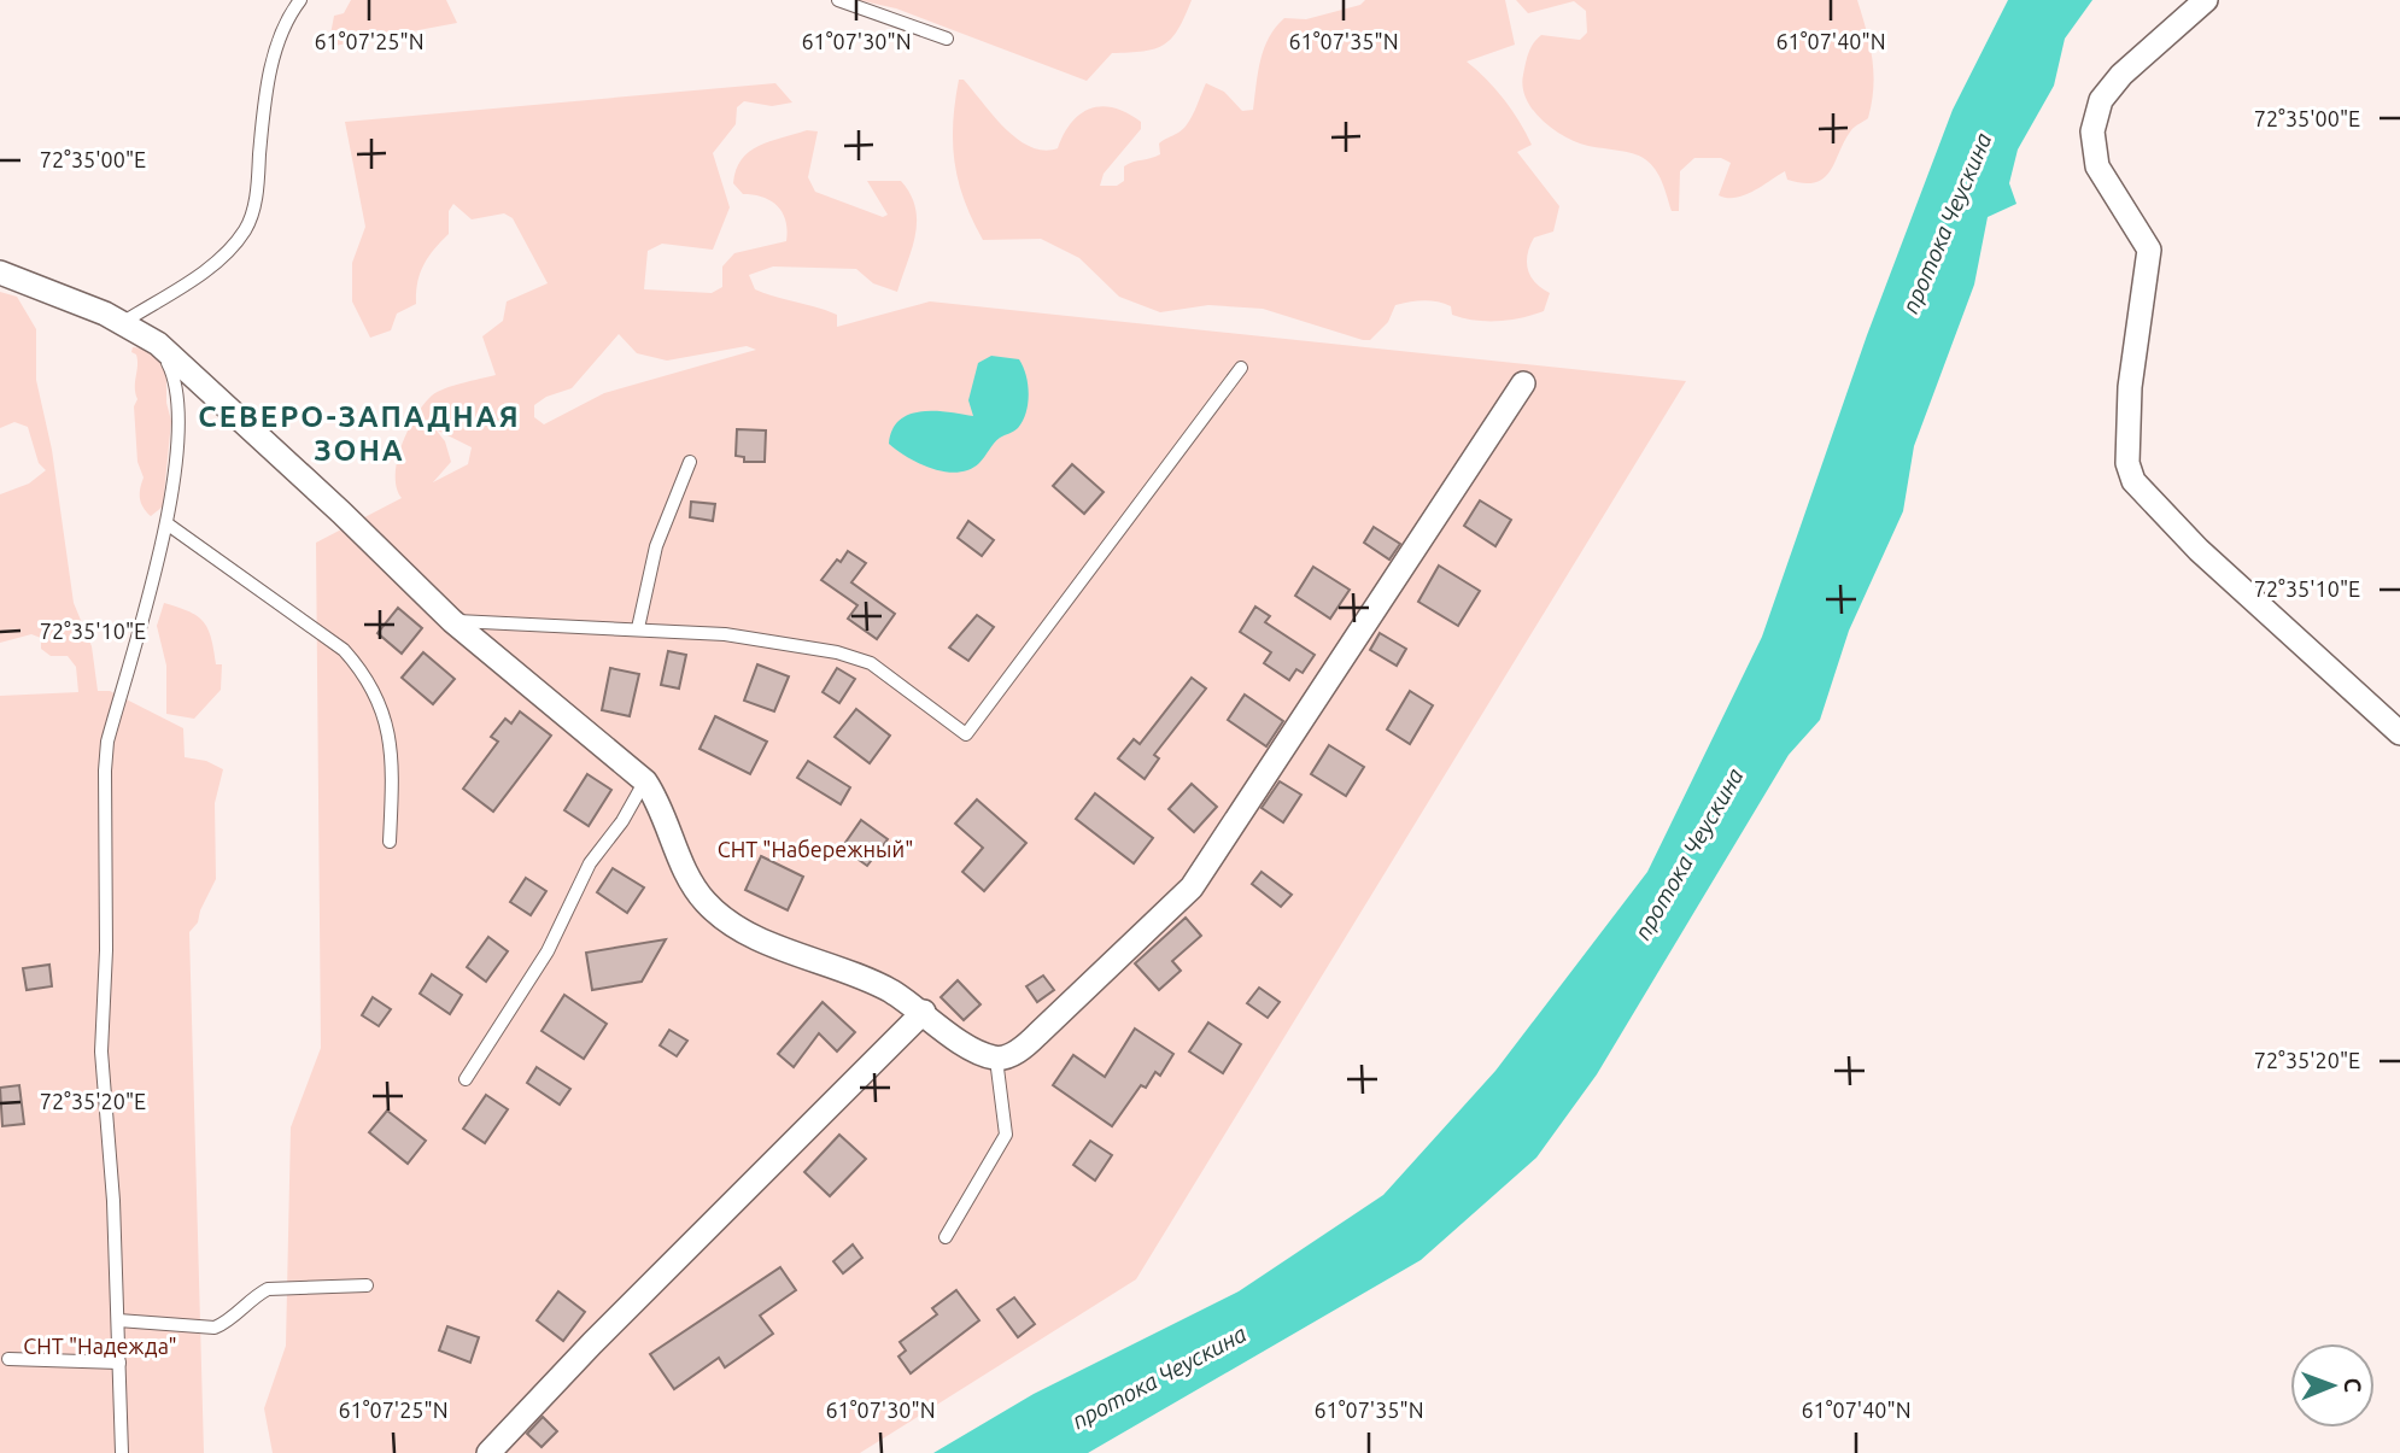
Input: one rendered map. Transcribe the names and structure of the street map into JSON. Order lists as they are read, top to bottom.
{
  "districts": ["СЕВЕРО-ЗАПАДНАЯ ЗОНА"],
  "water": ["протока Чеускина"],
  "parks": ["СНТ \"Набережный\"", "СНТ \"Надежда\""],
  "north": "right",
  "coordinates": [
    "61°07'25\"N",
    "61°07'30\"N",
    "61°07'35\"N",
    "61°07'40\"N",
    "72°35'00\"E",
    "72°35'10\"E",
    "72°35'20\"E"
  ]
}
